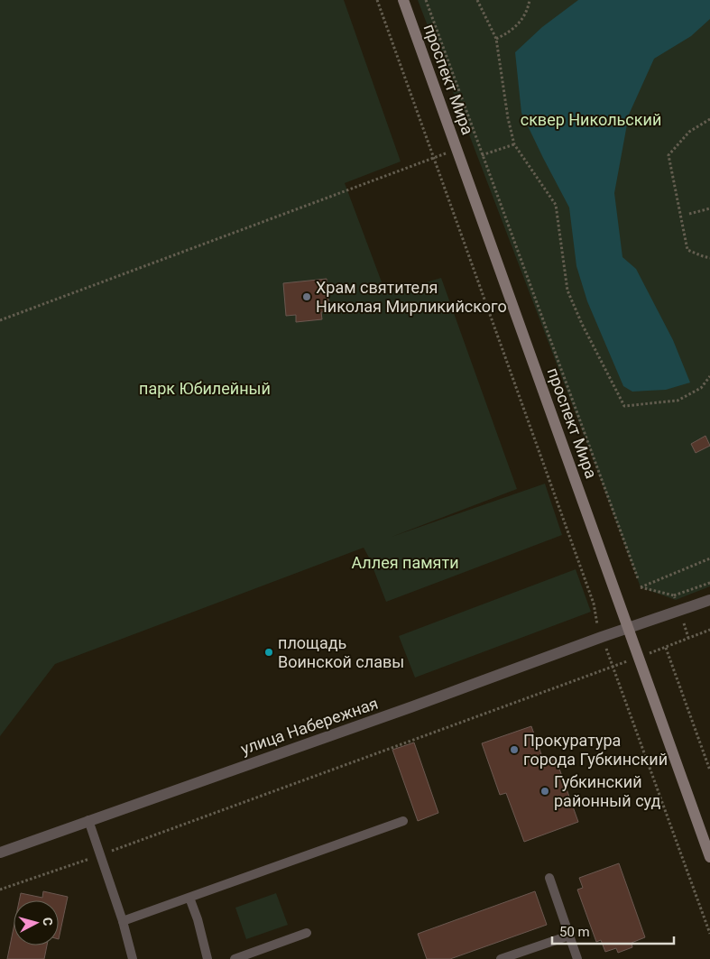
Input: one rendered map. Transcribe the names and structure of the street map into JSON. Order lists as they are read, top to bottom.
{
  "streets": {
    "main road": ["проспект Мира"],
    "street": ["улица Набережная"]
  },
  "crossings": [
    ["проспект Мира", "улица Набережная"]
  ],
  "parks": ["сквер Никольский", "парк Юбилейный", "Аллея памяти"],
  "places": [
    "Храм святителя Николая Мирликийского",
    "площадь Воинской славы",
    "Прокуратура города Губкинский",
    "Губкинский районный суд"
  ],
  "scale_bar": "50 m",
  "north": "right"
}
